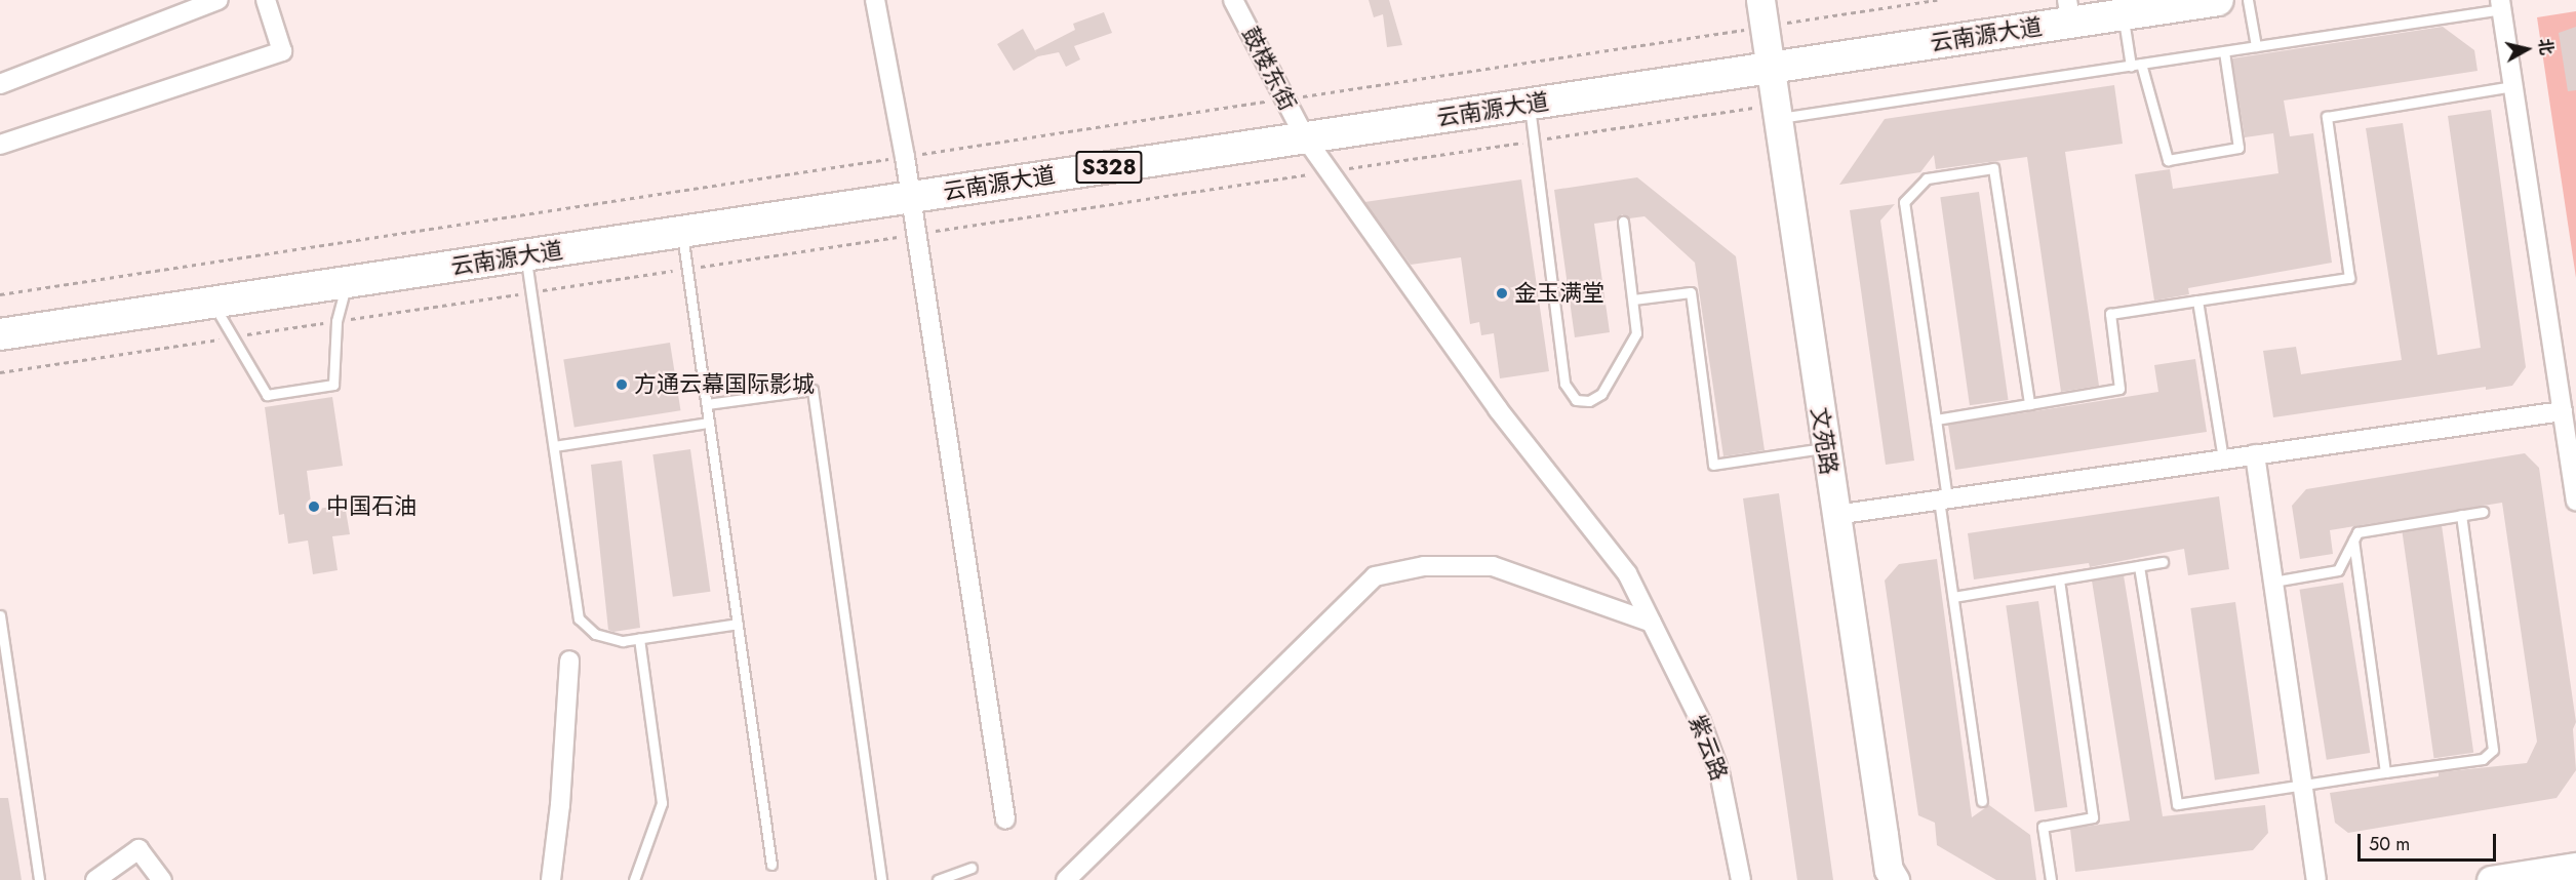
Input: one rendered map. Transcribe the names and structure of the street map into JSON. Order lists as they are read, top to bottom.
{
  "streets": {
    "main road": ["云南源大道", "S328"],
    "street": ["鼓楼东街", "文苑路", "紫云路"]
  },
  "crossings": [
    ["云南源大道", "鼓楼东街"],
    ["云南源大道", "文苑路"],
    ["鼓楼东街", "紫云路"]
  ],
  "places": ["金玉满堂", "方通云幕国际影城", "中国石油"],
  "scale_bar": "50 m",
  "north": "right"
}
